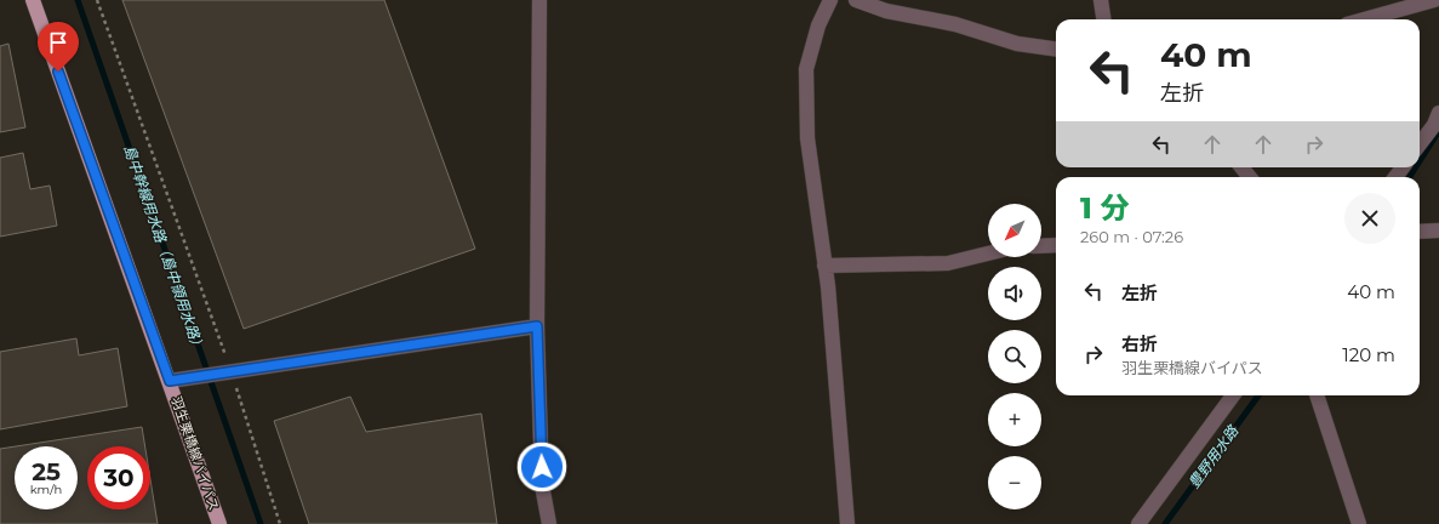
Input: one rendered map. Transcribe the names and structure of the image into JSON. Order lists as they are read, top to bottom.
{
  "streets": {
    "main road": ["羽生栗橋線バイパス"]
  },
  "water": ["島中幹線用水路（島中領用水路）", "豊野用水路"],
  "north": "bottom left",
  "page": {
    "turn": ["40 m", "左折"],
    "heading": ["1 分", "260 m · 07:26"],
    "map_buttons": ["+", "−"],
    "list": [
      {
        "name": "左折",
        "value": "40 m"
      },
      {
        "name": "右折",
        "note": "羽生栗橋線バイパス",
        "value": "120 m"
      }
    ],
    "speed": "25 km/h",
    "limit": "30"
  }
}
